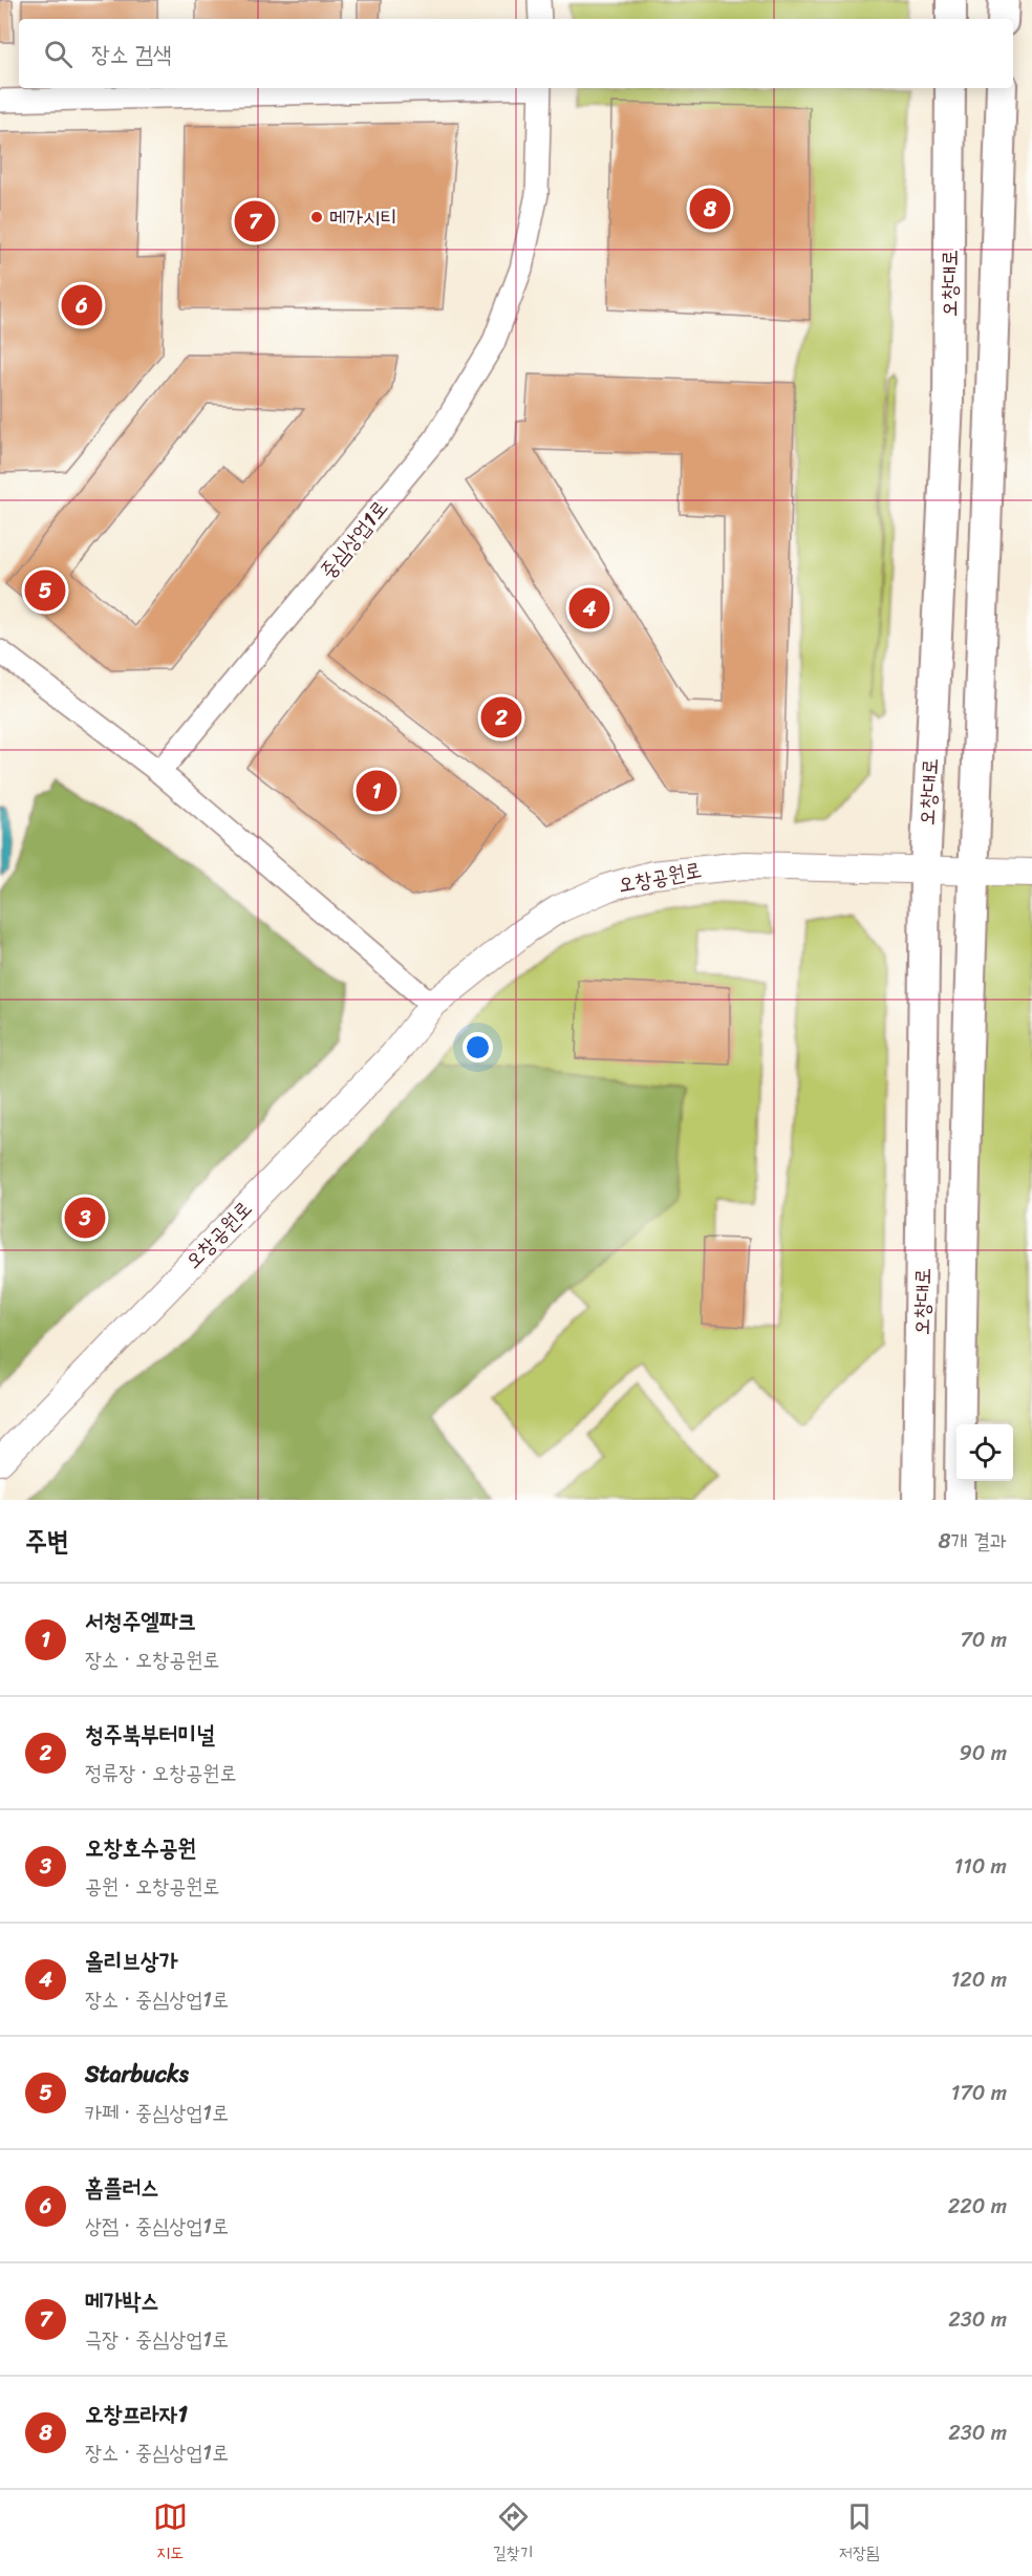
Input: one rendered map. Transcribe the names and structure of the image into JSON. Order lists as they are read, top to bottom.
{
  "streets": {
    "main road": ["오창대로"],
    "street": ["중심상업1로", "오창공원로"]
  },
  "crossings": [
    ["오창대로", "오창공원로"]
  ],
  "places": ["메가시티"],
  "page": {
    "search": "장소 검색",
    "pins": [
      "8",
      "7",
      "6",
      "5",
      "4",
      "2",
      "1",
      "3"
    ],
    "heading": ["주변", "8개 결과"],
    "list": [
      {
        "mark": "1",
        "name": "서청주엘파크",
        "note": "장소 · 오창공원로",
        "value": "70 m"
      },
      {
        "mark": "2",
        "name": "청주북부터미널",
        "note": "정류장 · 오창공원로",
        "value": "90 m"
      },
      {
        "mark": "3",
        "name": "오창호수공원",
        "note": "공원 · 오창공원로",
        "value": "110 m"
      },
      {
        "mark": "4",
        "name": "올리브상가",
        "note": "장소 · 중심상업1로",
        "value": "120 m"
      },
      {
        "mark": "5",
        "name": "Starbucks",
        "note": "카페 · 중심상업1로",
        "value": "170 m"
      },
      {
        "mark": "6",
        "name": "홈플러스",
        "note": "상점 · 중심상업1로",
        "value": "220 m"
      },
      {
        "mark": "7",
        "name": "메가박스",
        "note": "극장 · 중심상업1로",
        "value": "230 m"
      },
      {
        "mark": "8",
        "name": "오창프라자1",
        "note": "장소 · 중심상업1로",
        "value": "230 m"
      }
    ],
    "nav": ["지도", "길찾기", "저장됨"]
  }
}
